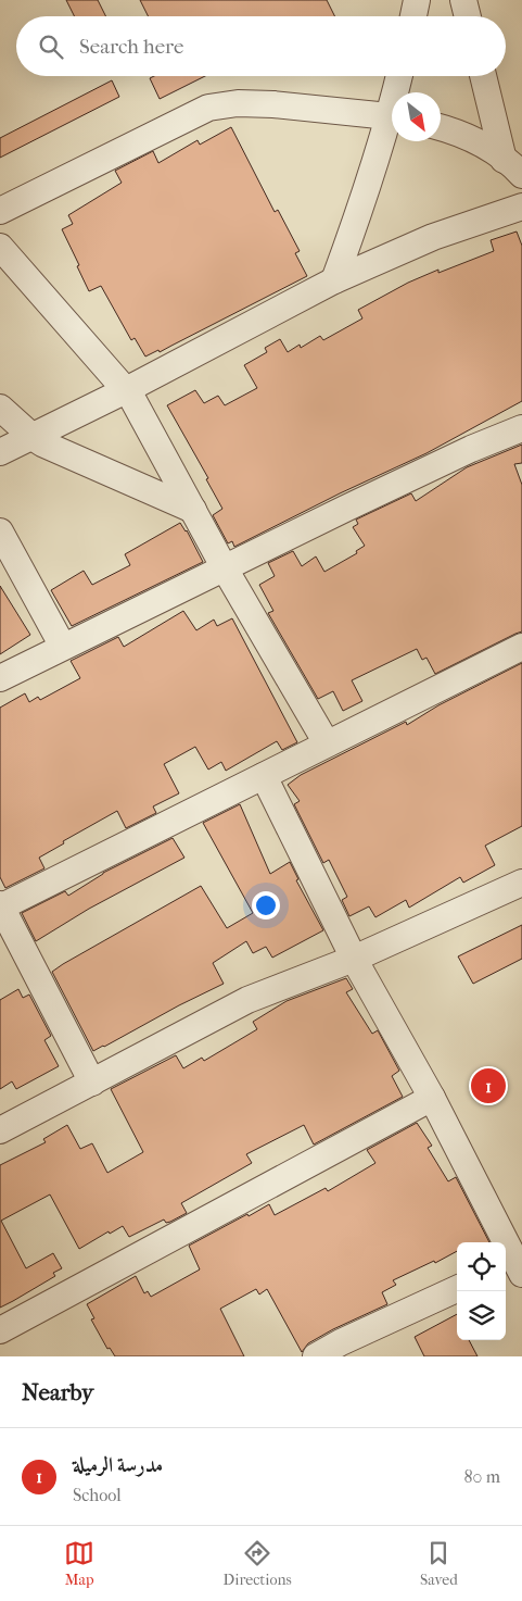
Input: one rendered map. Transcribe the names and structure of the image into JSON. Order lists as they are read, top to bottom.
{
  "north": "bottom right",
  "page": {
    "search": "Search here",
    "pins": "1",
    "heading": "Nearby",
    "list": [
      {
        "mark": "1",
        "name": "مدرسة الرميلة",
        "note": "School",
        "value": "80 m"
      }
    ],
    "nav": ["Map", "Directions", "Saved"]
  }
}
